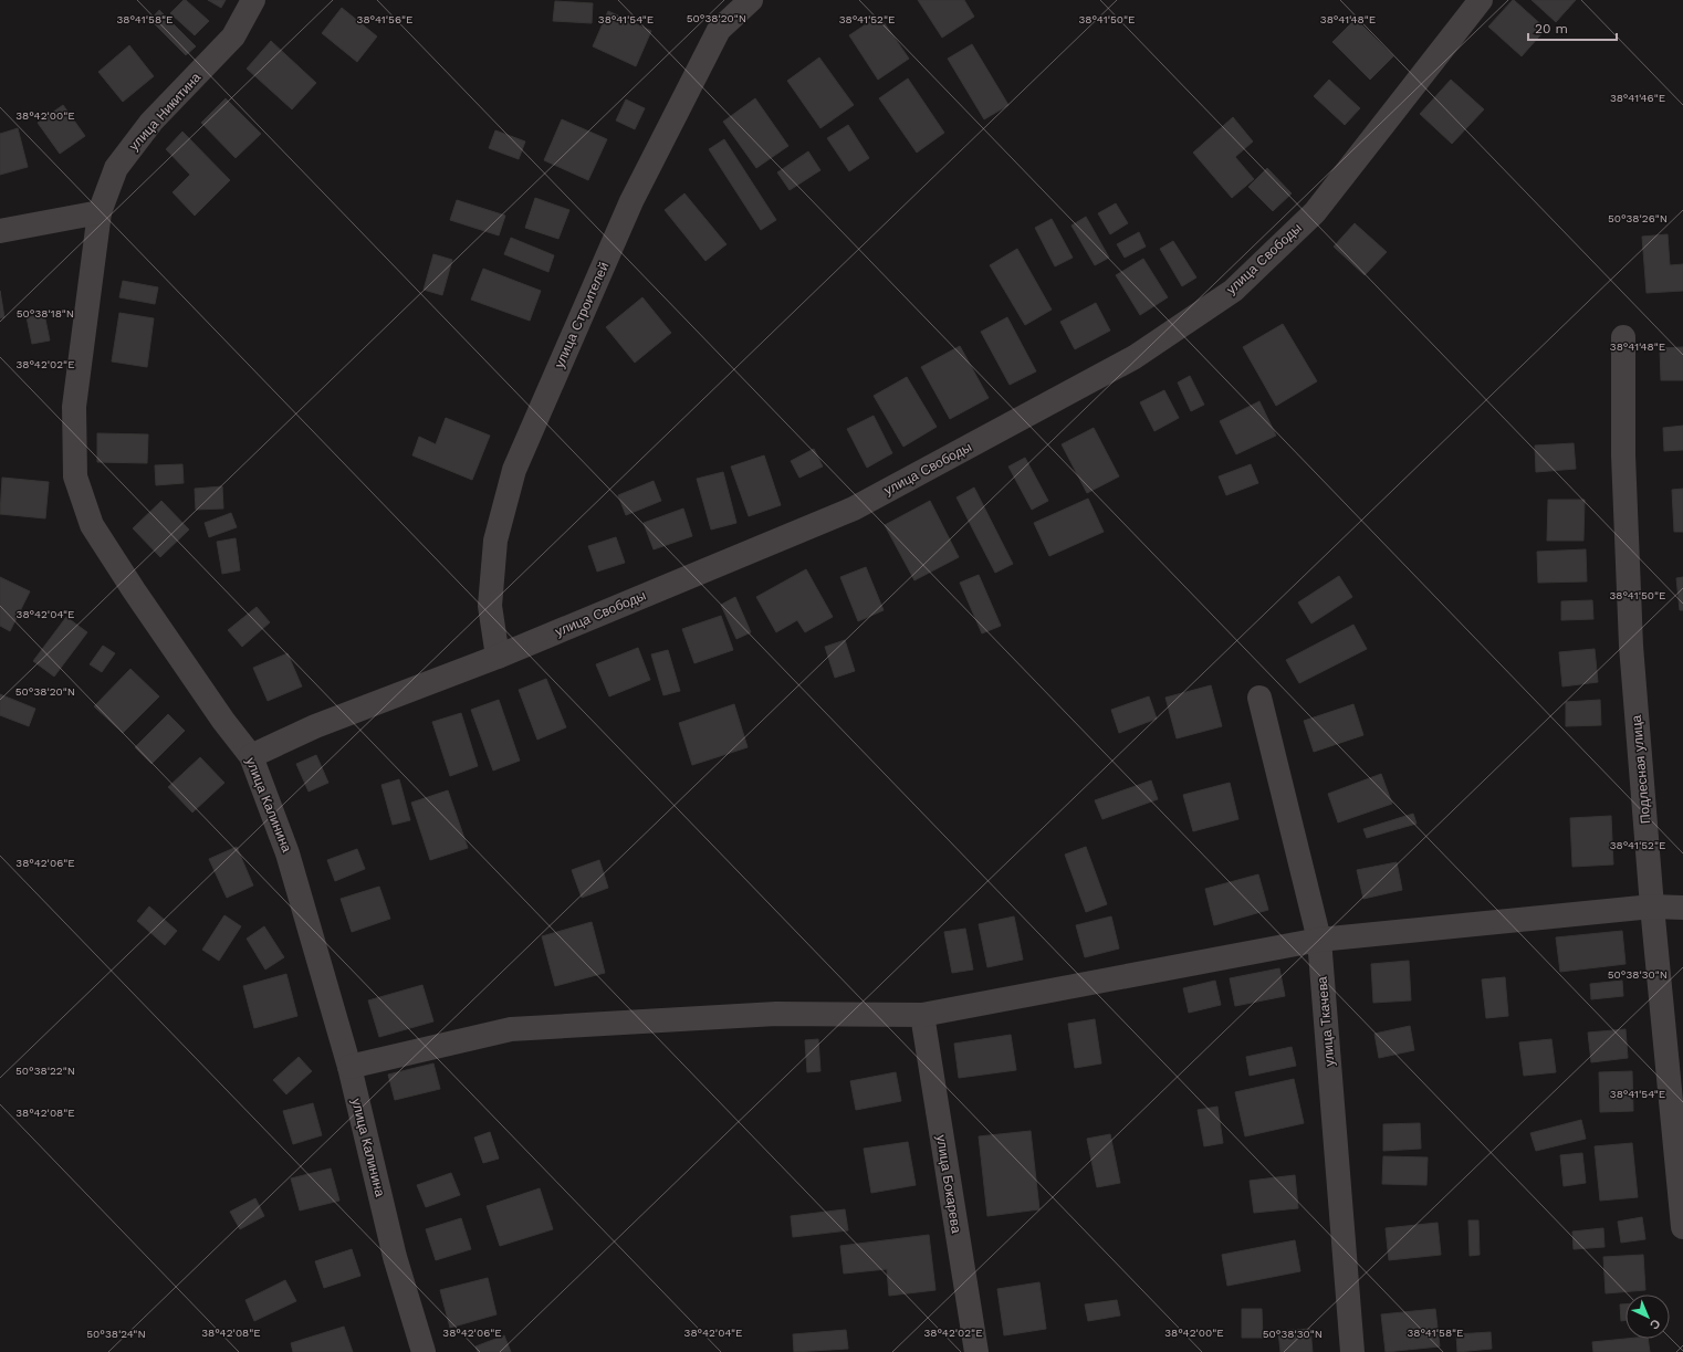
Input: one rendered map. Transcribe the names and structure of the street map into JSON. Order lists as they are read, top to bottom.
{
  "streets": {
    "street": [
      "улица Никитина",
      "улица Свободы",
      "улица Строителей",
      "Подлесная улица",
      "улица Калинина",
      "улица Ткачева",
      "улица Бокарева"
    ]
  },
  "crossings": [
    ["улица Никитина", "улица Калинина"],
    ["улица Свободы", "улица Строителей"],
    ["улица Свободы", "улица Калинина"]
  ],
  "scale_bar": "20 m",
  "north": "bottom right",
  "coordinates": [
    "50°38'20\"N",
    "38°41'58\"E",
    "38°41'56\"E",
    "38°41'54\"E",
    "38°41'52\"E",
    "38°41'50\"E",
    "38°41'48\"E",
    "38°41'46\"E",
    "38°42'00\"E",
    "50°38'26\"N",
    "50°38'18\"N",
    "38°42'02\"E",
    "38°42'04\"E",
    "38°42'06\"E",
    "50°38'30\"N",
    "50°38'22\"N",
    "38°42'08\"E",
    "50°38'24\"N"
  ]
}
